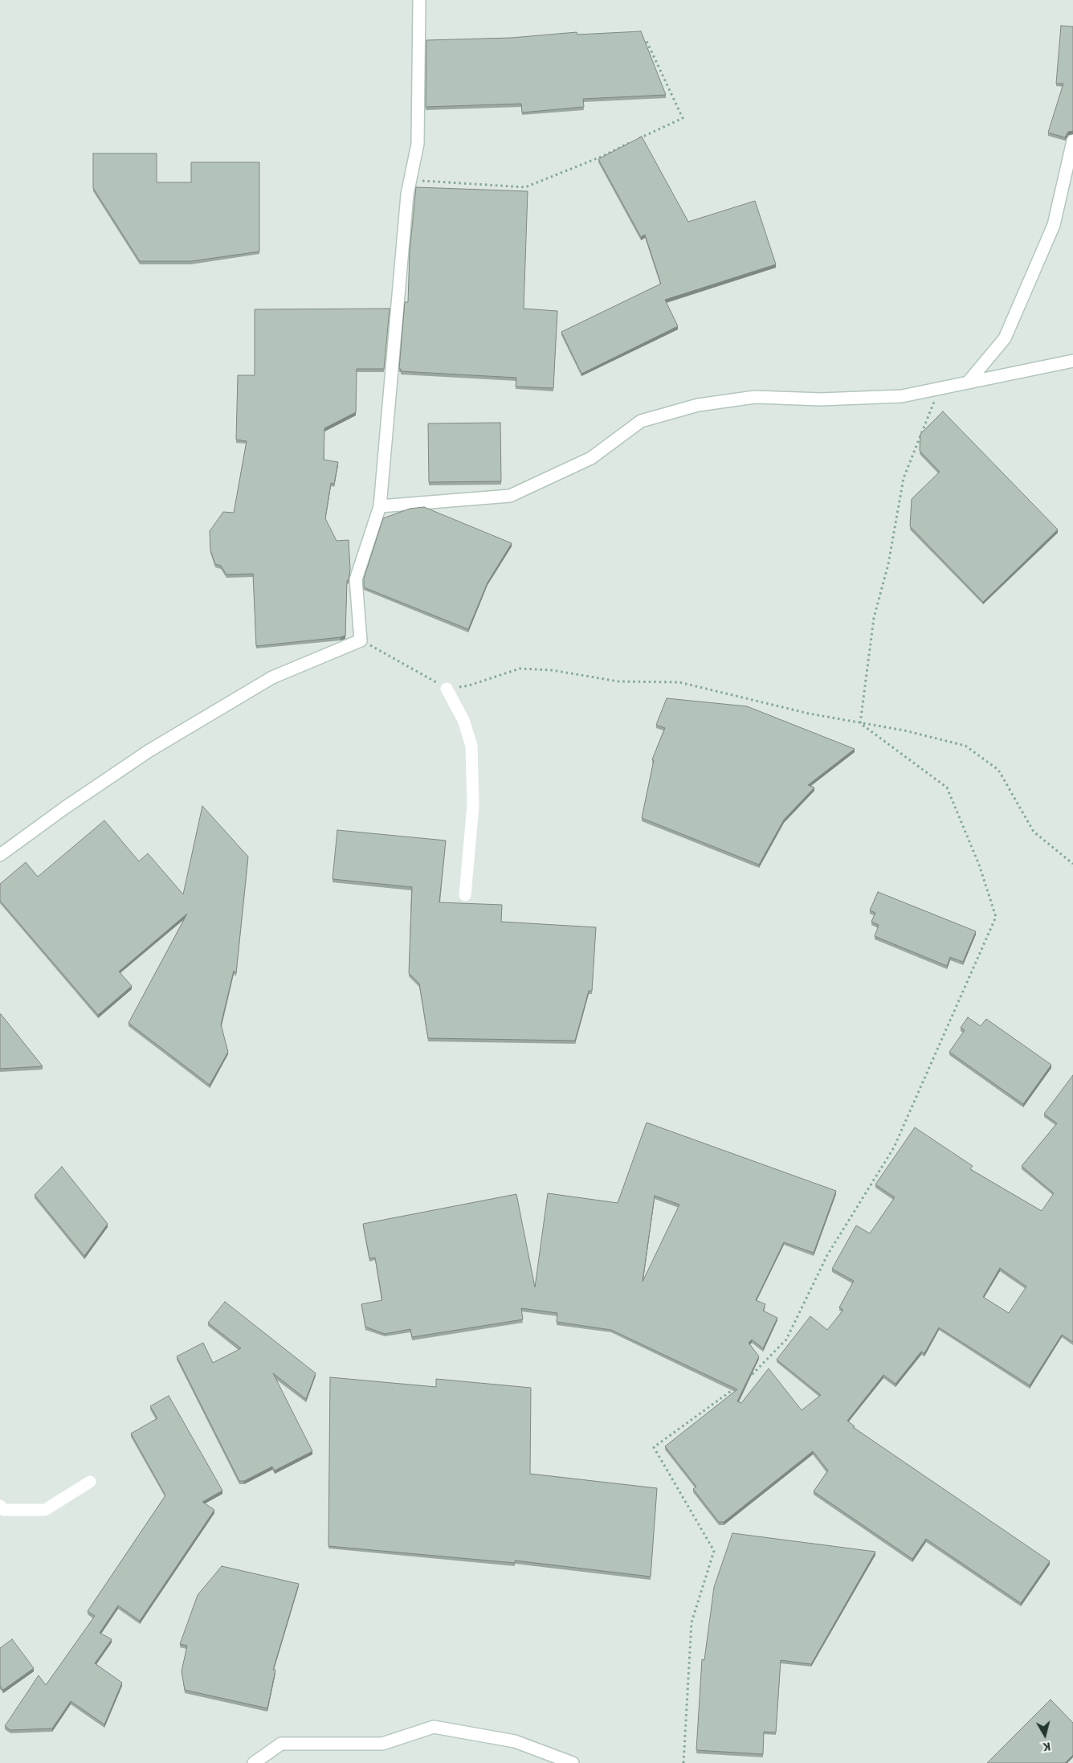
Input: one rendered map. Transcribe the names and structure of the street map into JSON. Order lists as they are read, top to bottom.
{
  "north": "bottom"
}
